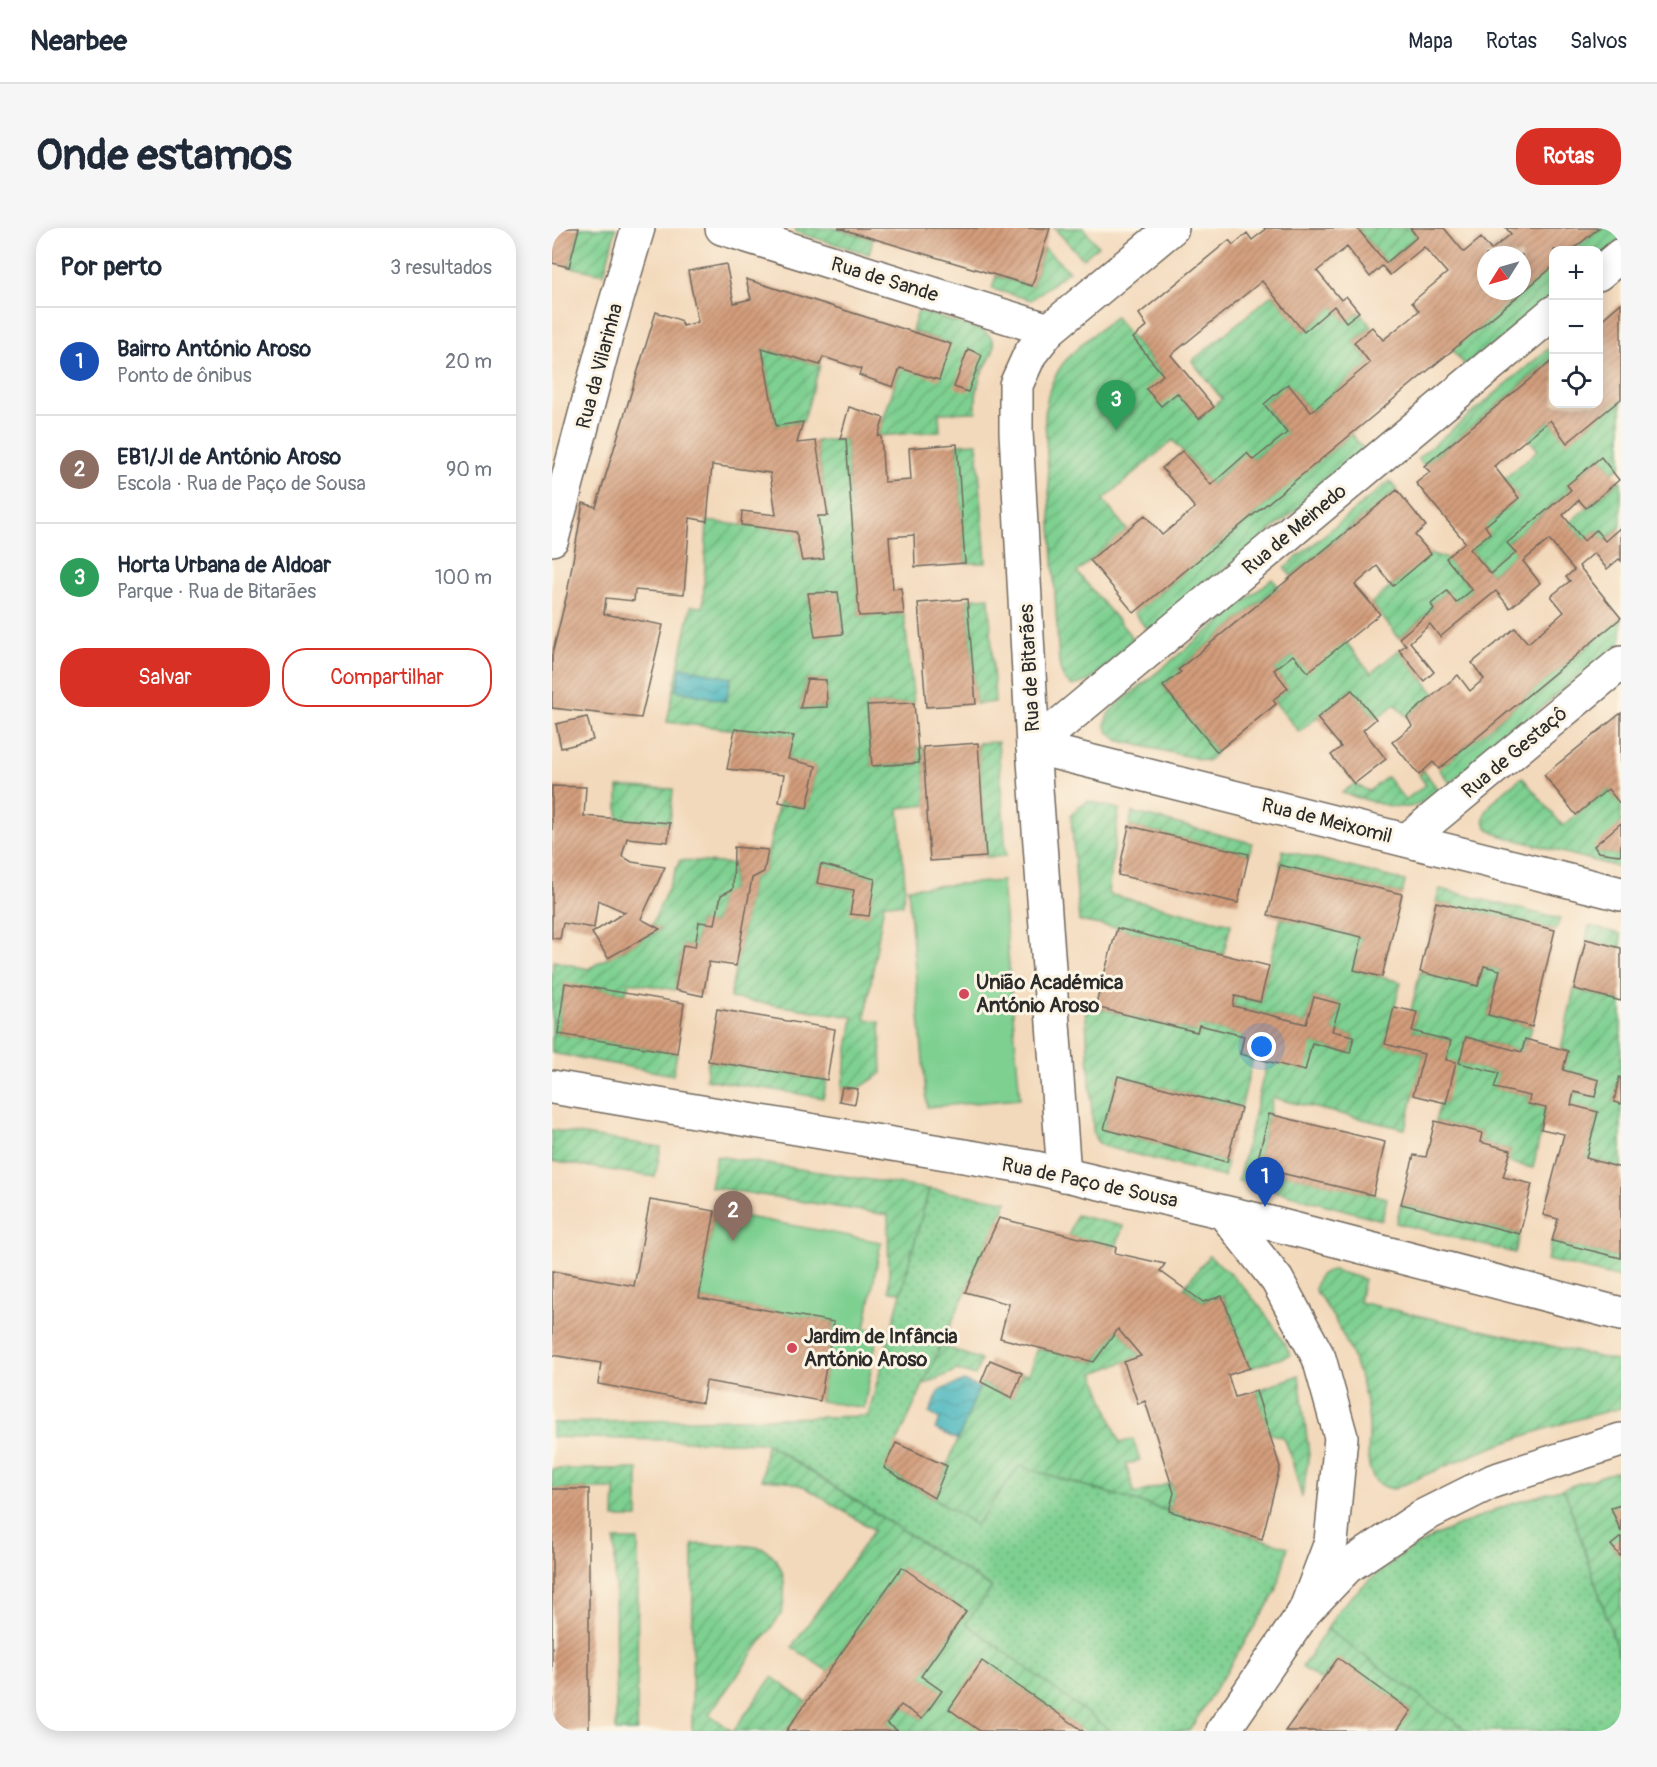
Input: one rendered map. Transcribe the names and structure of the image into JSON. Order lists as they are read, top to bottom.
{
  "streets": {
    "street": [
      "Rua de Sande",
      "Rua da Vilarinha",
      "Rua de Meinedo",
      "Rua de Bitarães",
      "Rua de Gestaçô",
      "Rua de Meixomil",
      "Rua de Paço de Sousa"
    ]
  },
  "crossings": [
    ["Rua de Sande", "Rua de Bitarães"],
    ["Rua de Meinedo", "Rua de Bitarães"],
    ["Rua de Meinedo", "Rua de Meixomil"],
    ["Rua de Bitarães", "Rua de Meixomil"],
    ["Rua de Bitarães", "Rua de Paço de Sousa"],
    ["Rua de Gestaçô", "Rua de Meixomil"]
  ],
  "places": ["União Académica António Aroso", "Jardim de Infância António Aroso"],
  "north": "bottom left",
  "page": {
    "header": "Nearbee",
    "nav": ["Mapa", "Rotas", "Salvos"],
    "buttons": [
      "Rotas",
      ["Salvar", "Compartilhar"]
    ],
    "title": "Onde estamos",
    "heading": ["Por perto", "3 resultados"],
    "map_buttons": ["+", "−"],
    "list": [
      {
        "mark": "1",
        "name": "Bairro António Aroso",
        "note": "Ponto de ônibus",
        "value": "20 m"
      },
      {
        "mark": "2",
        "name": "EB1/JI de António Aroso",
        "note": "Escola · Rua de Paço de Sousa",
        "value": "90 m"
      },
      {
        "mark": "3",
        "name": "Horta Urbana de Aldoar",
        "note": "Parque · Rua de Bitarães",
        "value": "100 m"
      }
    ],
    "pins": ["3", "1", "2"]
  }
}
